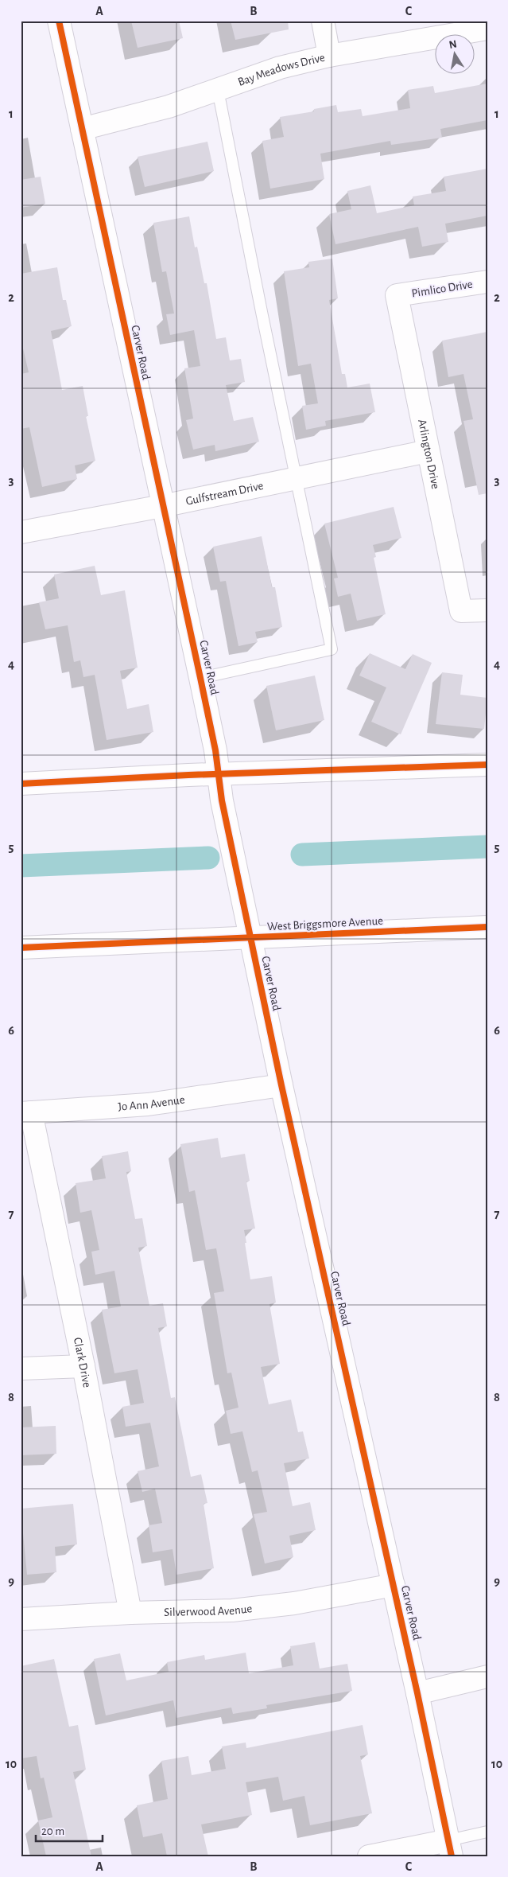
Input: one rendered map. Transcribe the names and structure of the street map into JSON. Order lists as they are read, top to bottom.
{
  "streets": {
    "street": [
      "Bay Meadows Drive",
      "Pimlico Drive",
      "Carver Road",
      "Arlington Drive",
      "Gulfstream Drive",
      "West Briggsmore Avenue",
      "Jo Ann Avenue",
      "Clark Drive",
      "Silverwood Avenue"
    ]
  },
  "crossings": [
    ["Bay Meadows Drive", "Carver Road"],
    ["Pimlico Drive", "Arlington Drive"],
    ["Carver Road", "Gulfstream Drive"],
    ["Carver Road", "West Briggsmore Avenue"],
    ["Carver Road", "Jo Ann Avenue"],
    ["Carver Road", "Silverwood Avenue"],
    ["Arlington Drive", "Gulfstream Drive"],
    ["Jo Ann Avenue", "Clark Drive"],
    ["Clark Drive", "Silverwood Avenue"]
  ],
  "scale_bar": "20 m",
  "north": "top",
  "grid": {
    "columns": ["A", "B", "C"],
    "rows": [
      "1",
      "2",
      "3",
      "4",
      "5",
      "6",
      "7",
      "8",
      "9",
      "10"
    ]
  }
}
